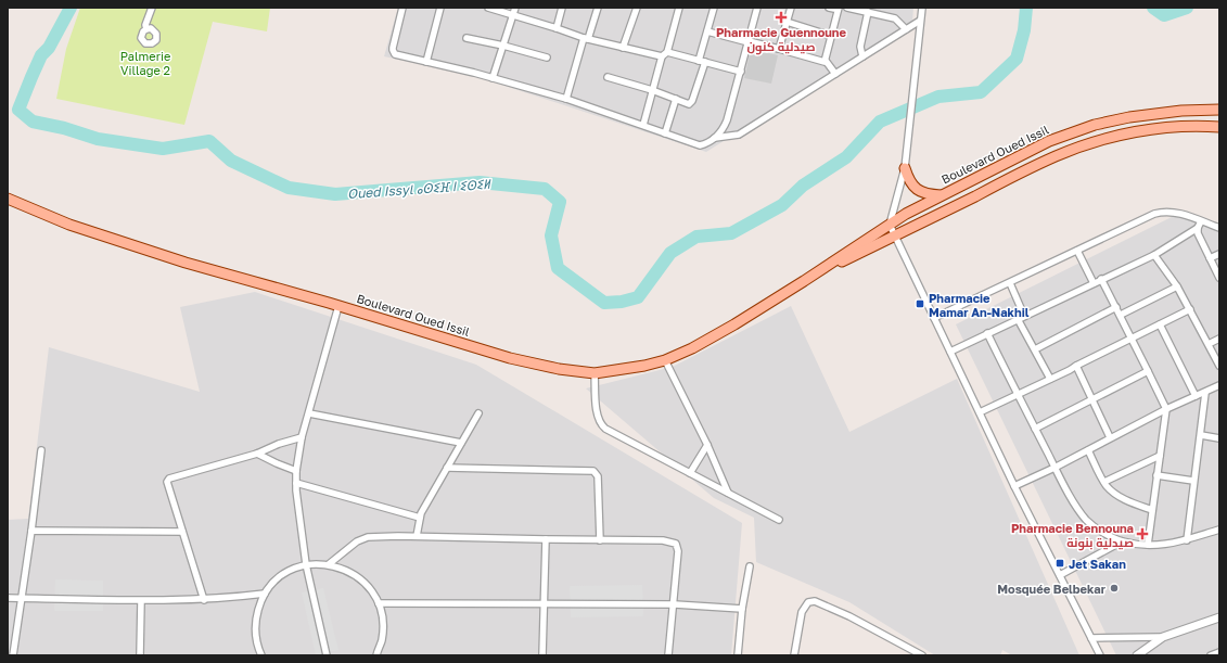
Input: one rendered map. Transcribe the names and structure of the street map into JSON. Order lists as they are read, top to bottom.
{
  "streets": {
    "main road": ["Boulevard Oued Issil"]
  },
  "water": ["Oued Issyl ⴰⵙⵉⴼ ⵏ ⵉⵙⵉⵍ"],
  "parks": ["Palmerie Village 2"],
  "places": {
    "health": ["Pharmacie Guennoune صيدلية كنون", "Pharmacie Bennouna صيدلية بنونة"],
    "transit": ["Pharmacie Mamar An-Nakhil", "Jet Sakan"],
    "other": ["Mosquée Belbekar"]
  }
}
